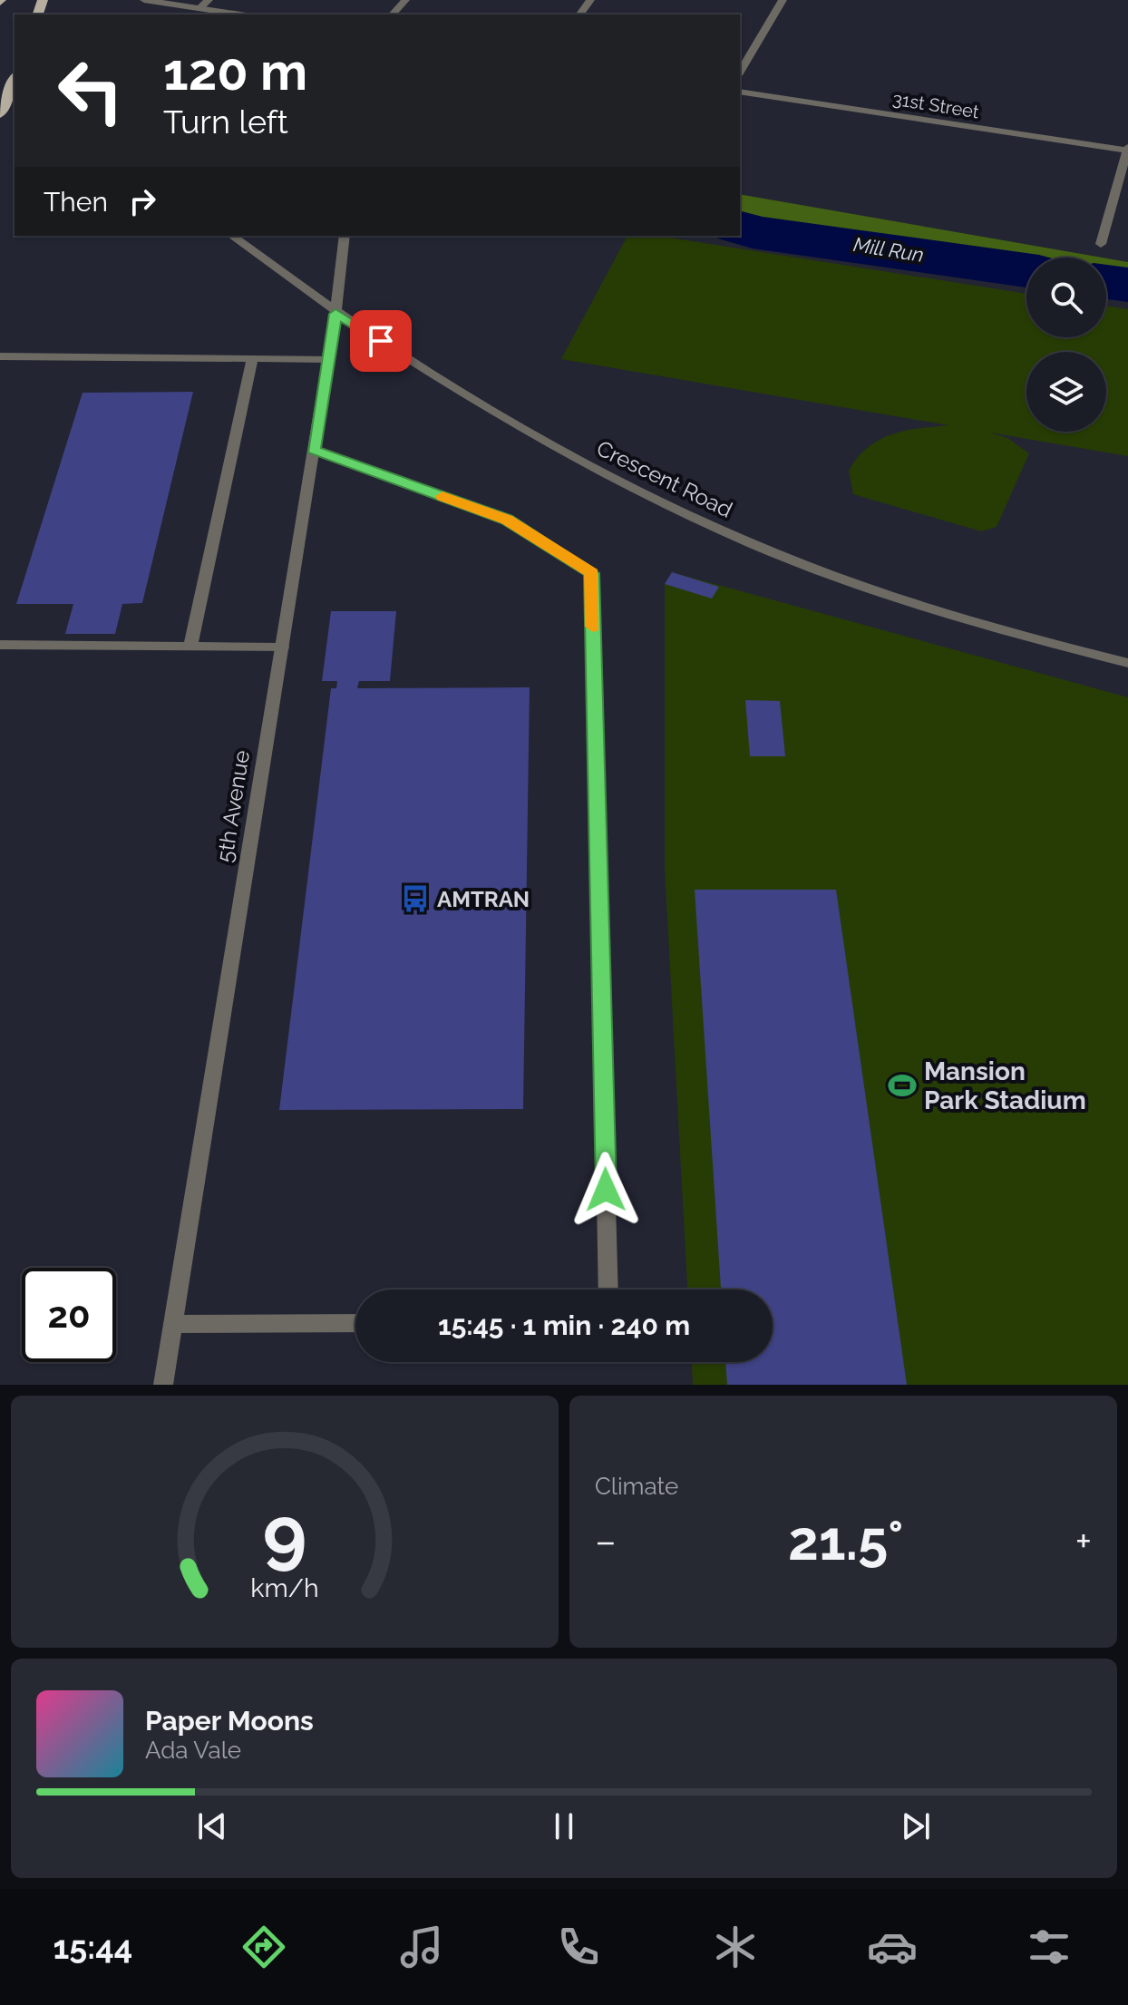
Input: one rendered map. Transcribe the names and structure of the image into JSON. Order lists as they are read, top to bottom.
{
  "streets": {
    "street": ["31st Street", "Crescent Road", "5th Avenue"]
  },
  "crossings": [
    ["Crescent Road", "5th Avenue"]
  ],
  "water": ["Mill Run"],
  "places": {
    "bus stop": ["AMTRAN"],
    "sports": ["Mansion Park Stadium"]
  },
  "page": {
    "turn": ["120 m", "Turn left"],
    "then": "Then",
    "limit": "20",
    "trip": "15:45 · 1 min · 240 m",
    "tile": "Climate",
    "heat": ["−", "21.5°", "+"],
    "song": ["Paper Moons", "Ada Vale"],
    "tabs": "15:44",
    "gauge": ["9", "km/h"]
  }
}
